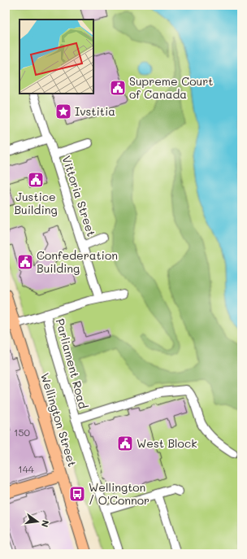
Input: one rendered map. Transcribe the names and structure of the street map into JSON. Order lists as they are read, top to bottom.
{
  "streets": {
    "main road": ["Wellington Street"],
    "street": ["Vittoria Street", "Parliament Road"]
  },
  "crossings": [
    ["Vittoria Street", "Parliament Road"],
    ["Parliament Road", "Wellington Street"]
  ],
  "places": {
    "public building": [
      "Supreme Court of Canada",
      "Justice Building",
      "Confederation Building",
      "West Block"
    ],
    "place": ["Ivstitia"],
    "bus stop": ["Wellington / O'Connor"]
  },
  "house_numbers": ["150", "144"],
  "north": "right"
}
